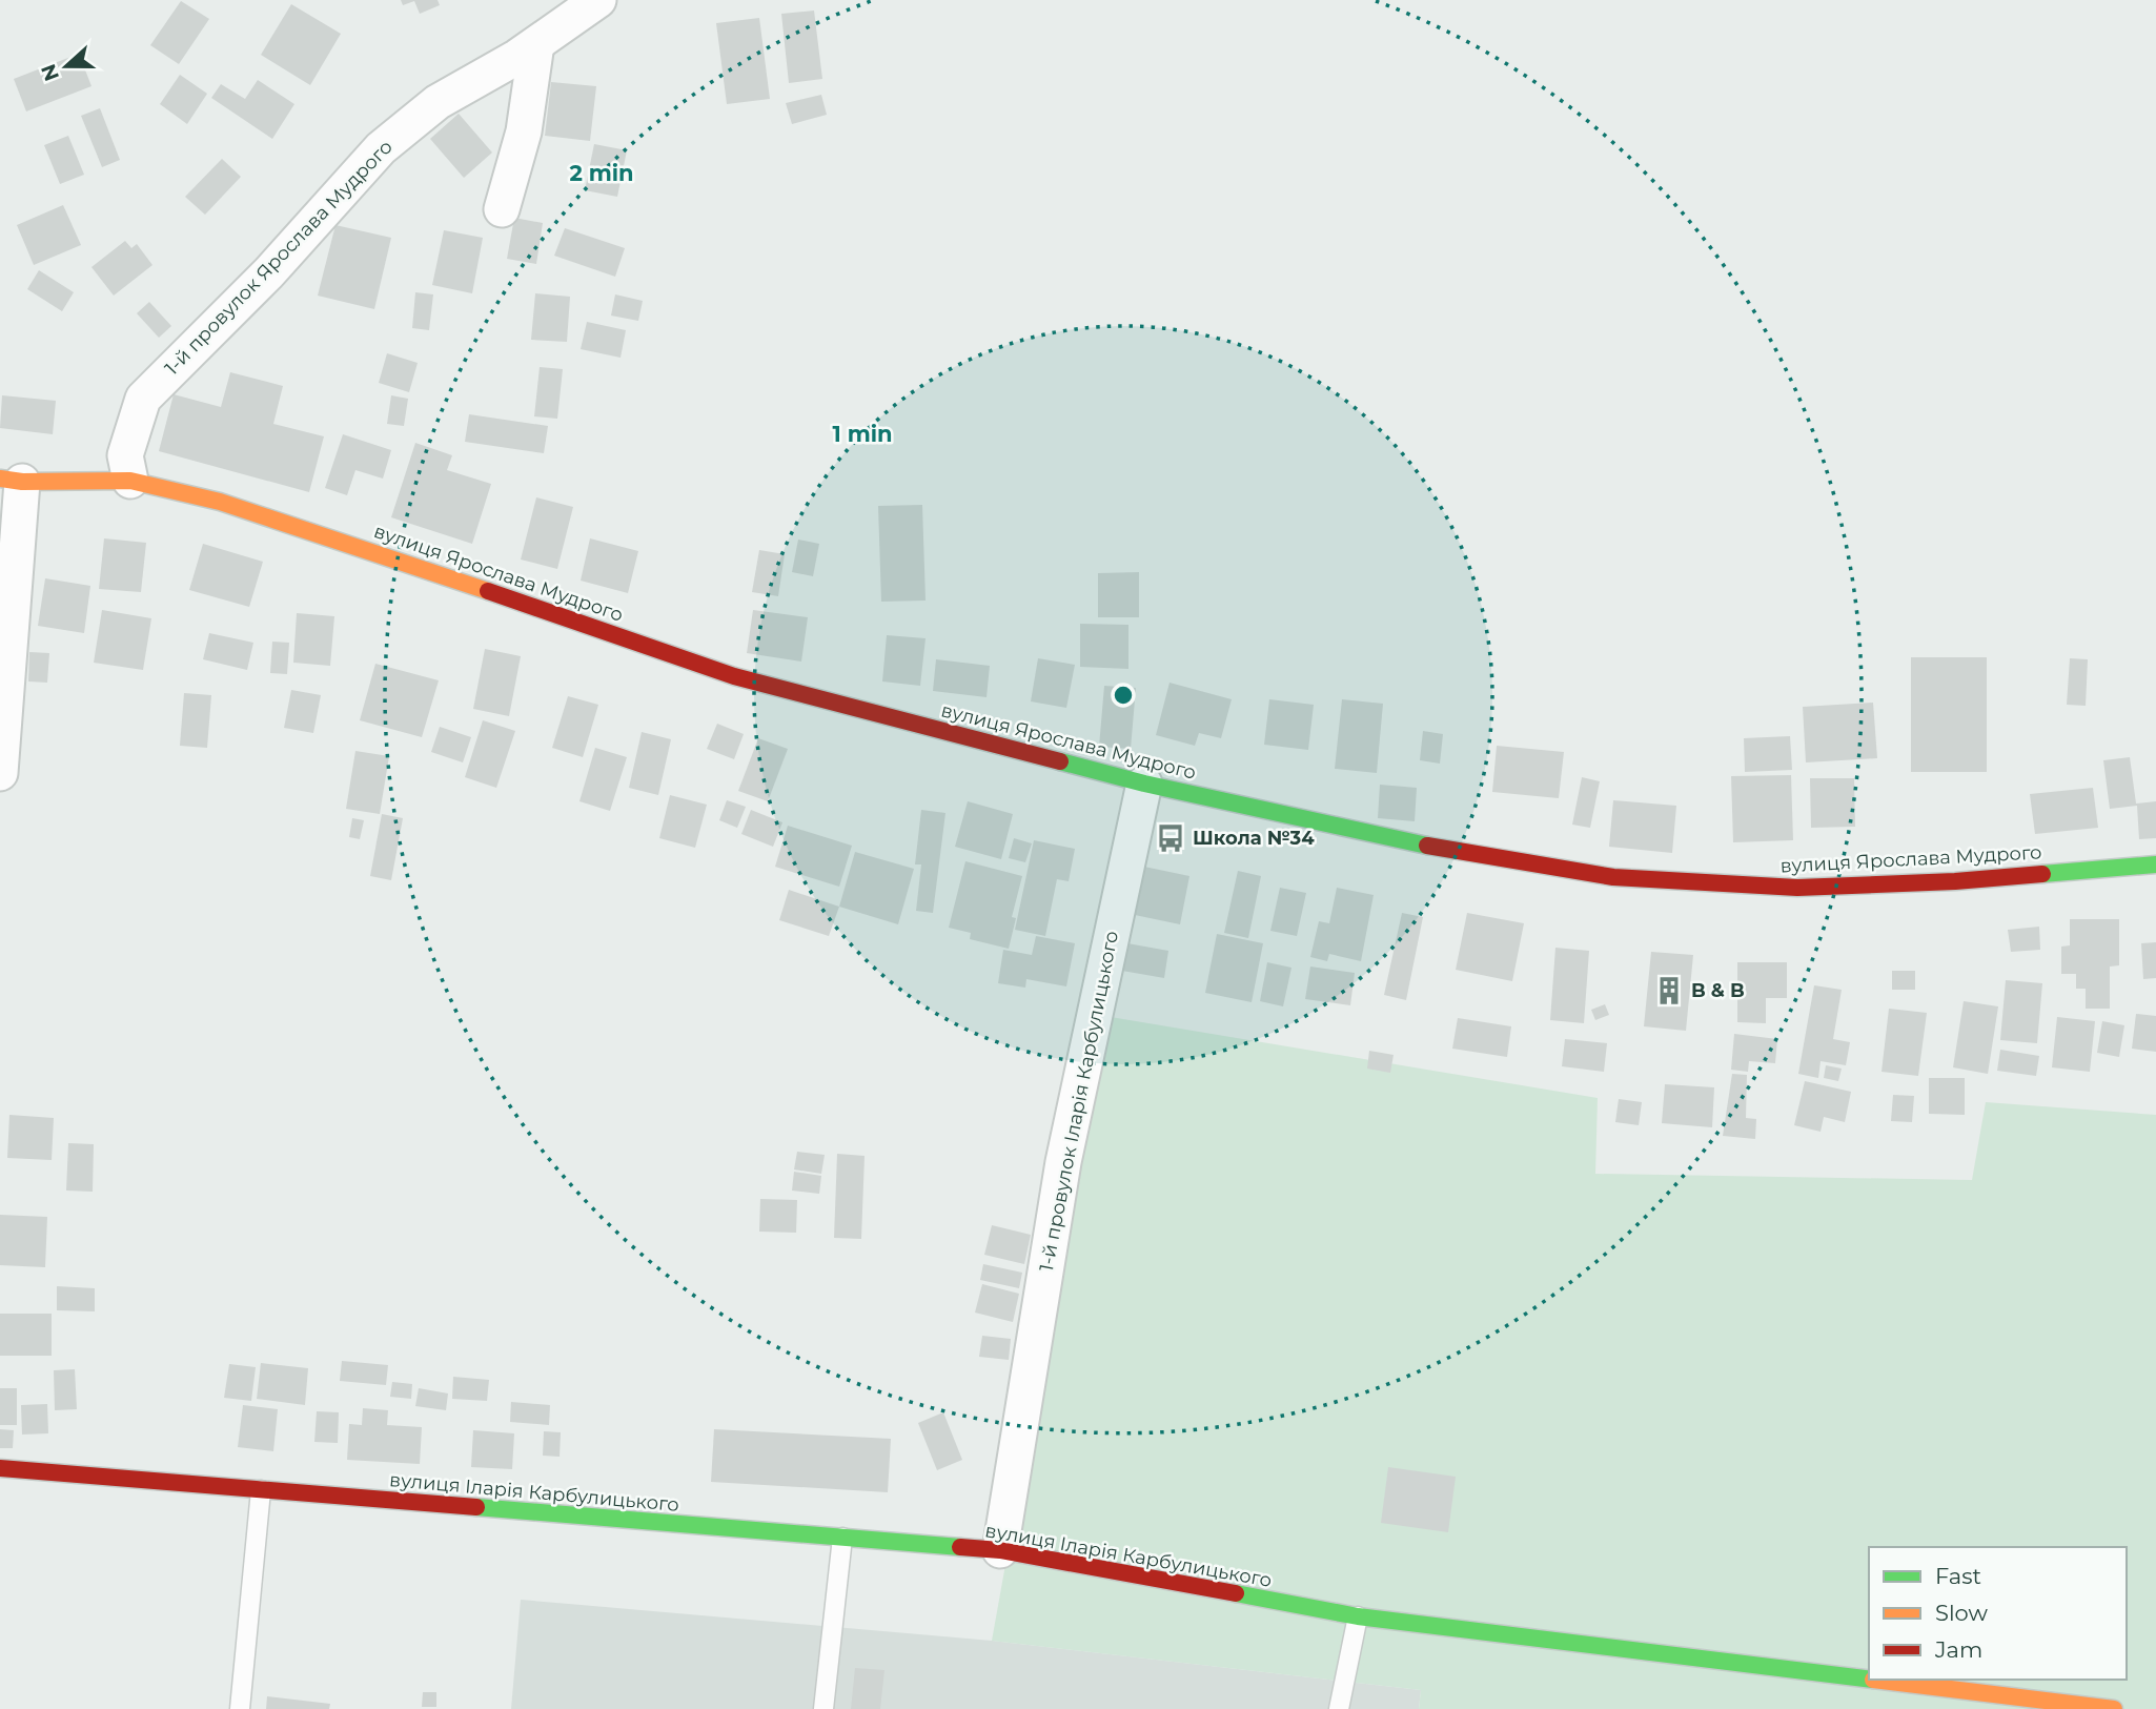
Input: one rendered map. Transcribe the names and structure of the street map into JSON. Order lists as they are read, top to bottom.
{
  "streets": {
    "main road": ["вулиця Ярослава Мудрого", "вулиця Іларія Карбулицького"],
    "street": ["1-й провулок Ярослава Мудрого", "1-й провулок Іларія Карбулицького"]
  },
  "crossings": [
    ["1-й провулок Ярослава Мудрого", "вулиця Ярослава Мудрого"],
    ["вулиця Ярослава Мудрого", "1-й провулок Іларія Карбулицького"],
    ["1-й провулок Іларія Карбулицького", "вулиця Іларія Карбулицького"]
  ],
  "places": {
    "bus stop": ["Школа №34"],
    "building": ["B & B"]
  },
  "legend": ["Fast", "Slow", "Jam"],
  "north": "left",
  "rings": ["2 min", "1 min"]
}
